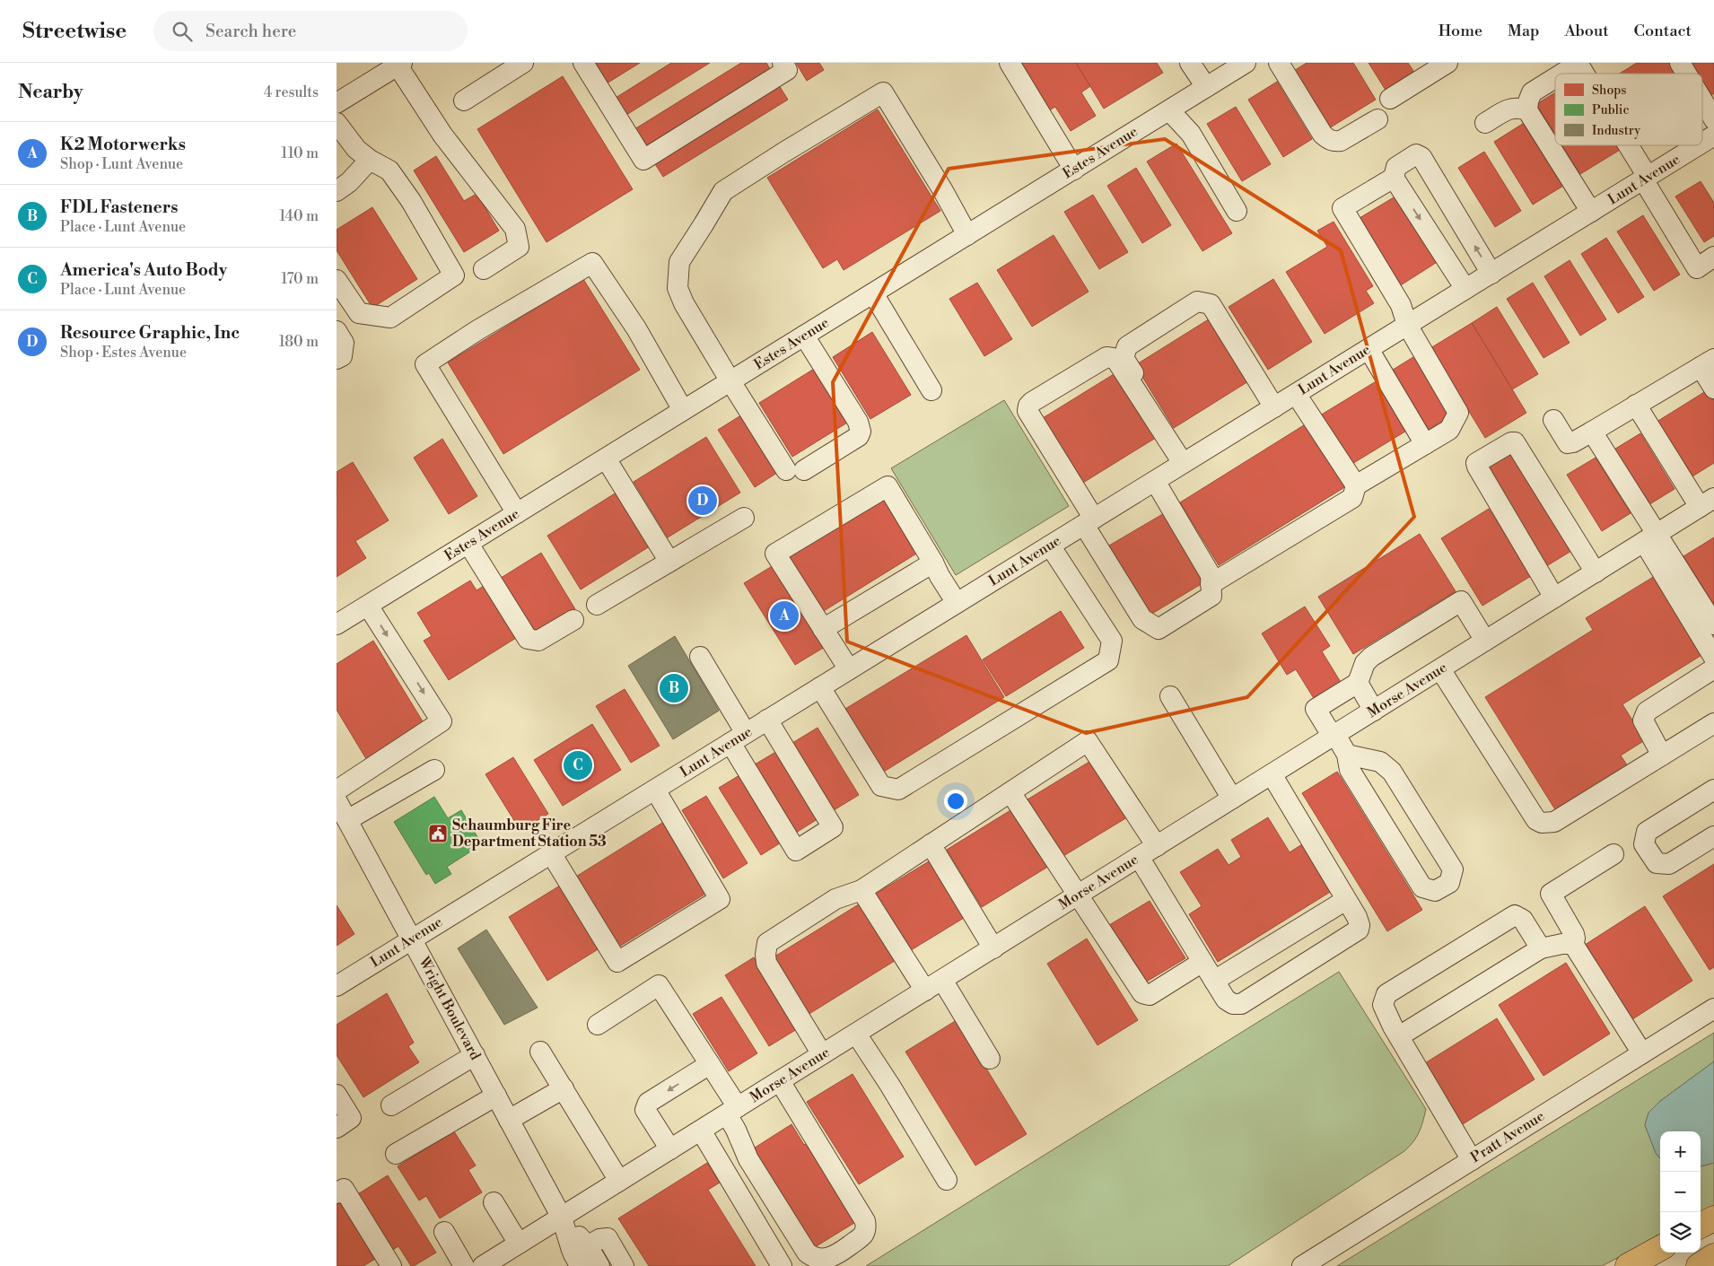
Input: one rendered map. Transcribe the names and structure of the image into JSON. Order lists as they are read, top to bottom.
{
  "streets": {
    "street": [
      "Estes Avenue",
      "Lunt Avenue",
      "Morse Avenue",
      "Wright Boulevard",
      "Pratt Avenue"
    ]
  },
  "crossings": [
    ["Lunt Avenue", "Wright Boulevard"],
    ["Morse Avenue", "Wright Boulevard"]
  ],
  "places": {
    "public building": ["Schaumburg Fire Department Station 53"]
  },
  "legend": ["Shops", "Public", "Industry"],
  "page": {
    "header": "Streetwise",
    "search": "Search here",
    "nav": [
      "Home",
      "Map",
      "About",
      "Contact"
    ],
    "heading": ["Nearby", "4 results"],
    "list": [
      {
        "mark": "A",
        "name": "K2 Motorwerks",
        "note": "Shop · Lunt Avenue",
        "value": "110 m"
      },
      {
        "mark": "B",
        "name": "FDL Fasteners",
        "note": "Place · Lunt Avenue",
        "value": "140 m"
      },
      {
        "mark": "C",
        "name": "America's Auto Body",
        "note": "Place · Lunt Avenue",
        "value": "170 m"
      },
      {
        "mark": "D",
        "name": "Resource Graphic, Inc",
        "note": "Shop · Estes Avenue",
        "value": "180 m"
      }
    ],
    "pins": [
      "D",
      "A",
      "B",
      "C"
    ],
    "map_buttons": ["+", "−"]
  }
}
